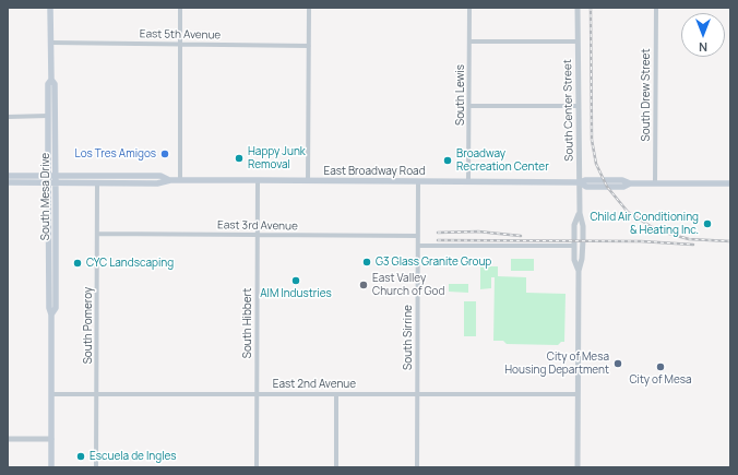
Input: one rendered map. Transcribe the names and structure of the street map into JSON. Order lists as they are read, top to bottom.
{
  "streets": {
    "main road": ["East Broadway Road", "South Mesa Drive"],
    "street": [
      "East 5th Avenue",
      "South Lewis",
      "South Drew Street",
      "South Center Street",
      "East 3rd Avenue",
      "South Hibbert",
      "South Pomeroy",
      "South Sirrine",
      "East 2nd Avenue"
    ]
  },
  "crossings": [
    ["East 5th Avenue", "South Mesa Drive"],
    ["South Lewis", "East Broadway Road"],
    ["South Drew Street", "East Broadway Road"],
    ["South Center Street", "East Broadway Road"],
    ["South Center Street", "East 2nd Avenue"],
    ["East Broadway Road", "South Mesa Drive"],
    ["East Broadway Road", "South Hibbert"],
    ["East Broadway Road", "South Pomeroy"],
    ["East Broadway Road", "South Sirrine"],
    ["South Mesa Drive", "East 2nd Avenue"],
    ["East 3rd Avenue", "South Hibbert"],
    ["East 3rd Avenue", "South Pomeroy"],
    ["East 3rd Avenue", "South Sirrine"],
    ["South Hibbert", "East 2nd Avenue"],
    ["South Pomeroy", "East 2nd Avenue"],
    ["South Sirrine", "East 2nd Avenue"]
  ],
  "places": [
    "Los Tres Amigos",
    "Happy Junk Removal",
    "Broadway Recreation Center",
    "Child Air Conditioning & Heating Inc.",
    "G3 Glass Granite Group",
    "CYC Landscaping",
    "AIM Industries",
    "East Valley Church of God",
    "City of Mesa Housing Department",
    "City of Mesa",
    "Escuela de Ingles"
  ],
  "north": "bottom"
}
